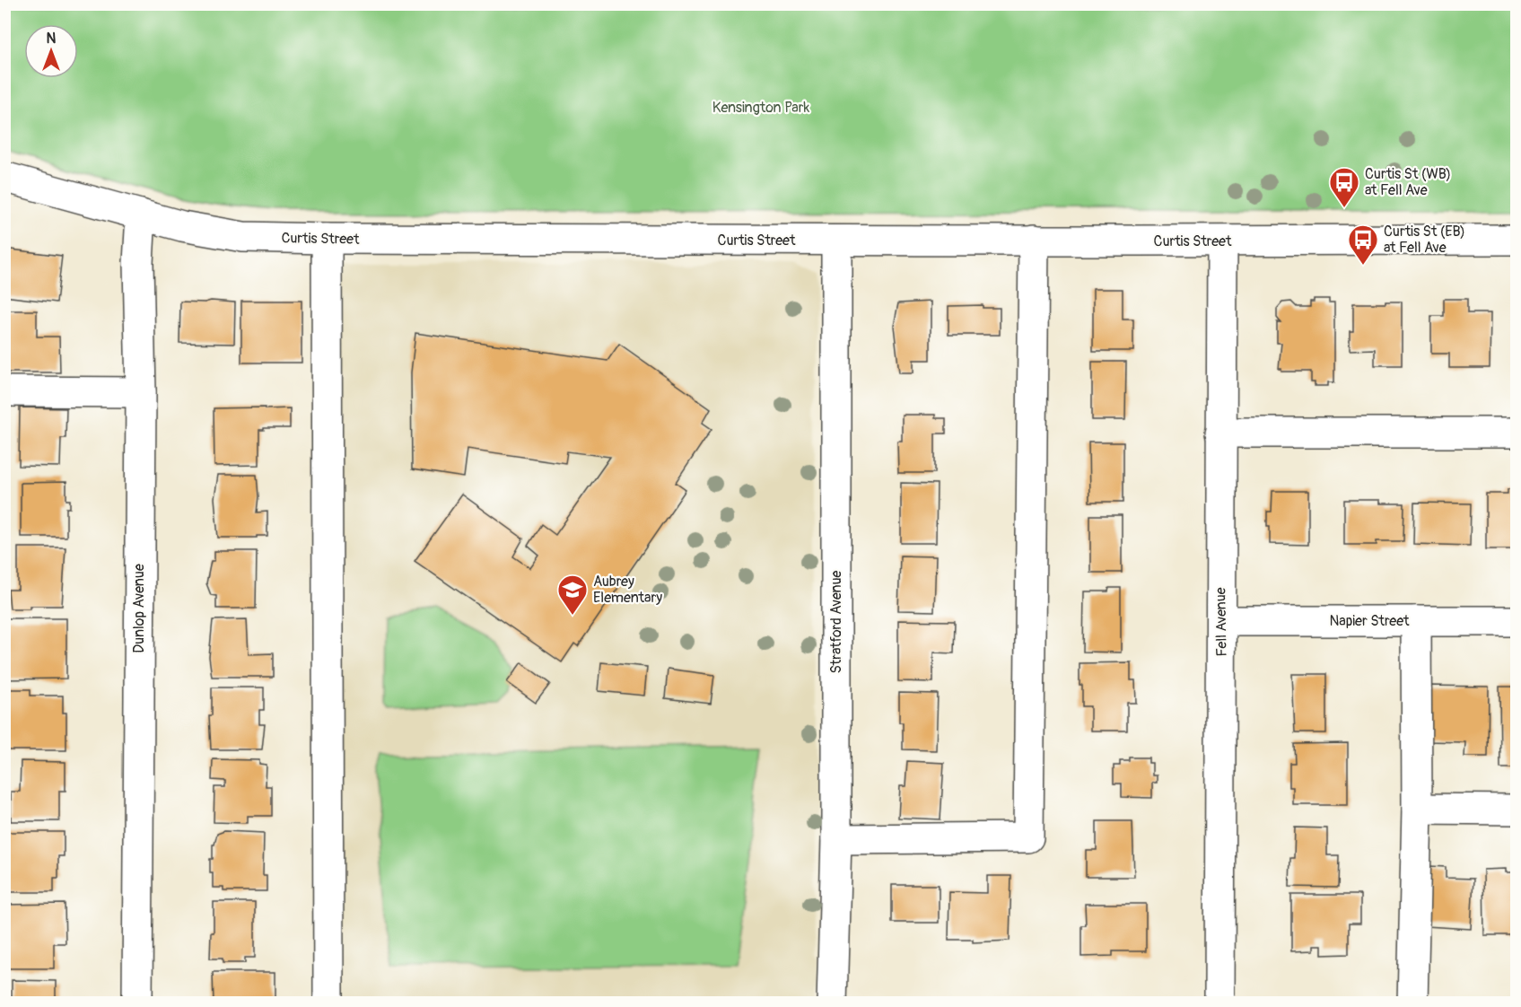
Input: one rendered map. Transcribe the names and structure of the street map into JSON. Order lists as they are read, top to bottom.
{
  "streets": {
    "street": [
      "Curtis Street",
      "Dunlop Avenue",
      "Napier Street",
      "Stratford Avenue",
      "Fell Avenue"
    ]
  },
  "crossings": [
    ["Curtis Street", "Dunlop Avenue"],
    ["Curtis Street", "Stratford Avenue"],
    ["Curtis Street", "Fell Avenue"],
    ["Napier Street", "Fell Avenue"]
  ],
  "parks": ["Kensington Park"],
  "places": {
    "bus stop": ["Curtis St (WB) at Fell Ave", "Curtis St (EB) at Fell Ave"],
    "school or university": ["Aubrey Elementary"]
  },
  "north": "top"
}
